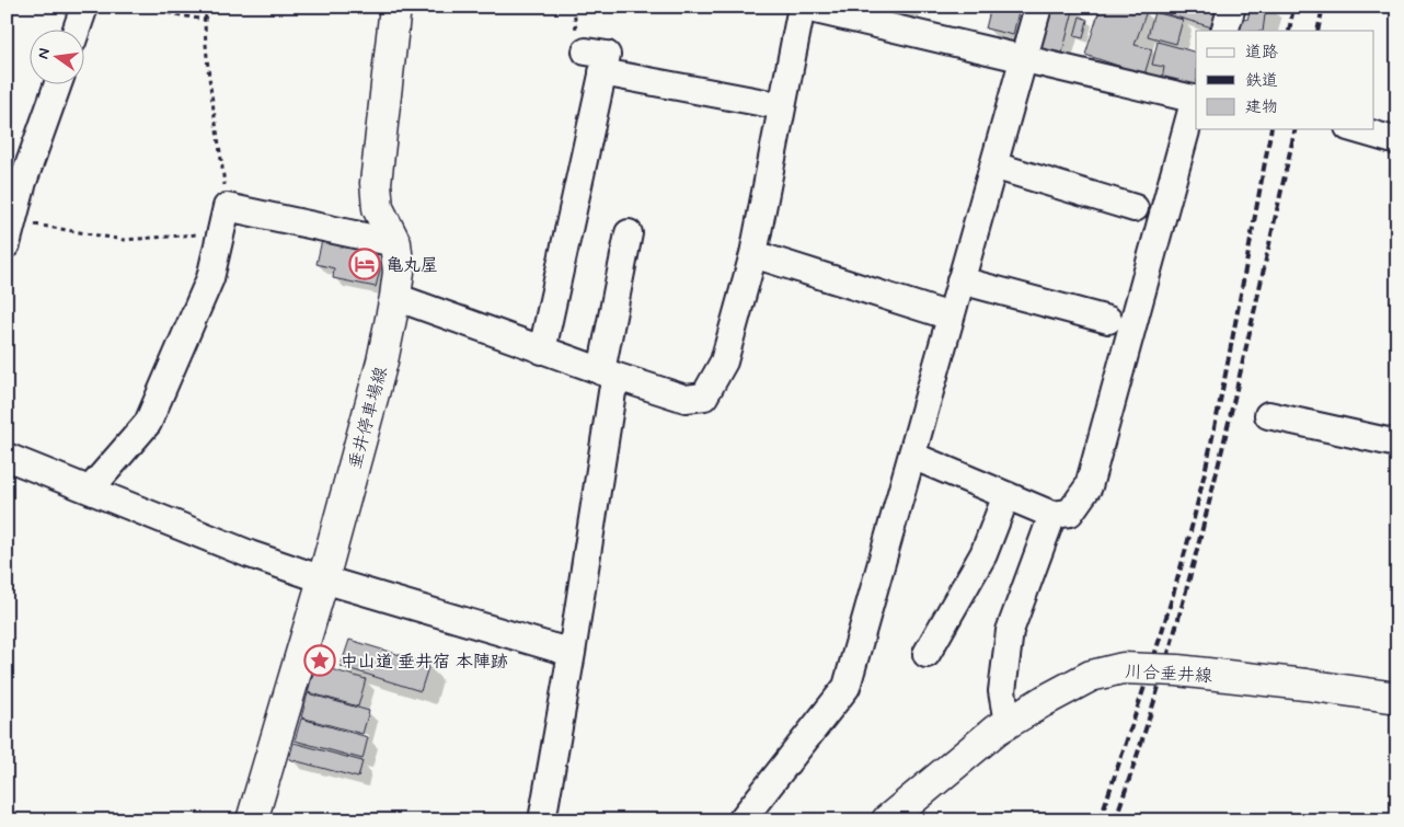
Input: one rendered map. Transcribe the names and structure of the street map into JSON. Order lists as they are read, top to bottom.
{
  "streets": {
    "main road": ["垂井停車場線", "川合垂井線"]
  },
  "places": {
    "hotel": ["亀丸屋"],
    "place": ["中山道 垂井宿 本陣跡"]
  },
  "legend": ["道路", "鉄道", "建物"],
  "north": "left"
}
